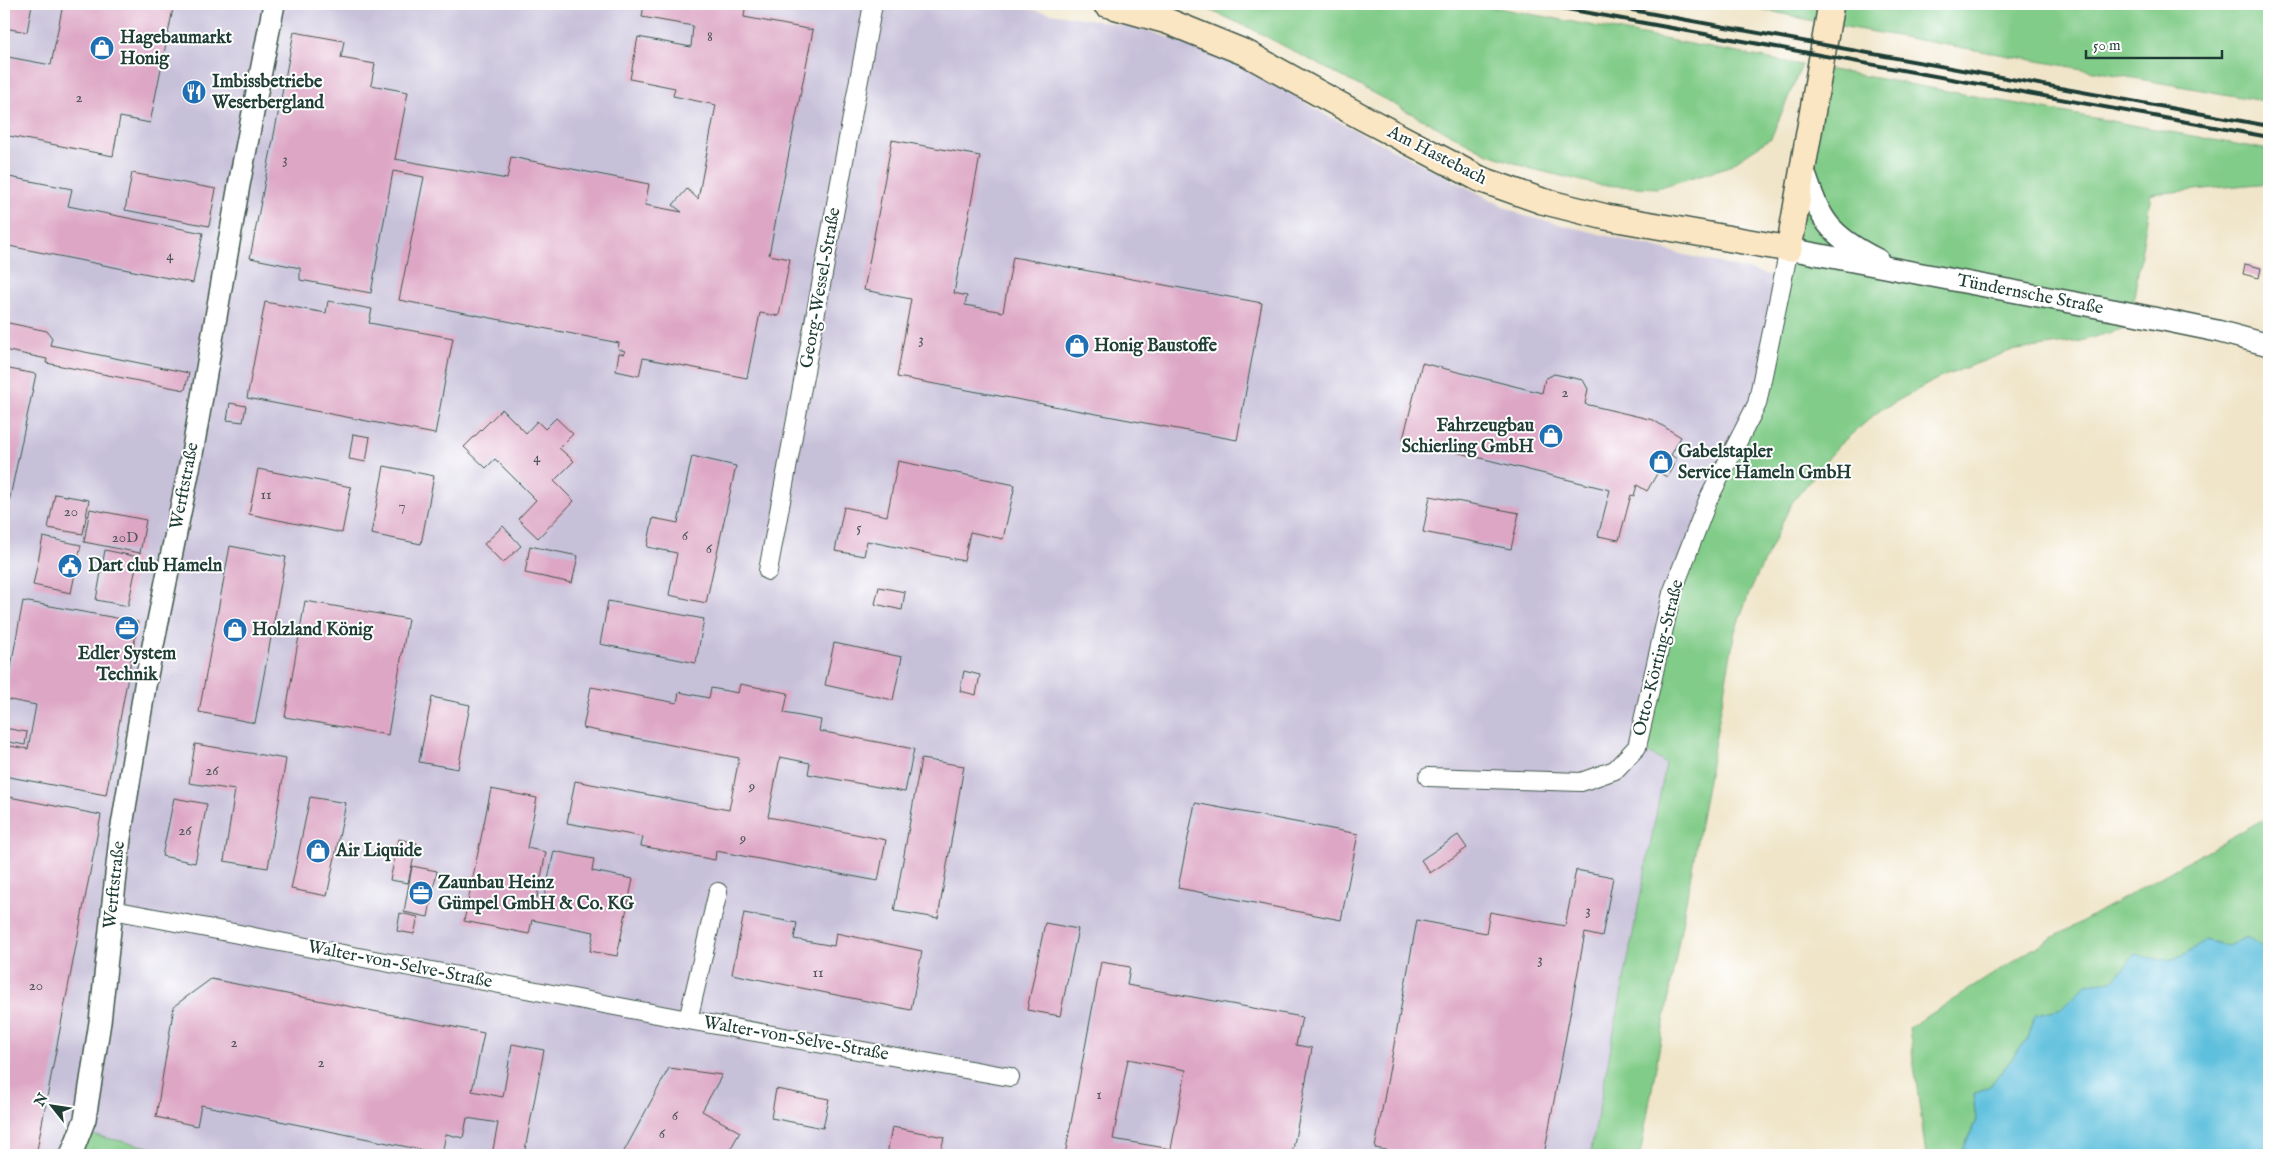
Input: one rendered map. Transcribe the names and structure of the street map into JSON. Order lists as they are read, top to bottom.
{
  "streets": {
    "main road": ["Am Hastebach"],
    "street": [
      "Georg-Wessel-Straße",
      "Tündernsche Straße",
      "Werftstraße",
      "Otto-Körting-Straße",
      "Walter-von-Selve-Straße"
    ]
  },
  "crossings": [
    ["Am Hastebach", "Tündernsche Straße"],
    ["Am Hastebach", "Otto-Körting-Straße"],
    ["Tündernsche Straße", "Otto-Körting-Straße"],
    ["Werftstraße", "Walter-von-Selve-Straße"]
  ],
  "places": {
    "shop": [
      "Hagebaumarkt Honig",
      "Honig Baustoffe",
      "Fahrzeugbau Schierling GmbH",
      "Gabelstapler Service Hameln GmbH",
      "Holzland König",
      "Air Liquide"
    ],
    "restaurant": ["Imbissbetriebe Weserbergland"],
    "public building": ["Dart club Hameln"],
    "office": ["Edler System Technik", "Zaunbau Heinz Gümpel GmbH & Co. KG"]
  },
  "house_numbers": [
    "8",
    "2",
    "3",
    "4",
    "3",
    "2",
    "4",
    "11",
    "7",
    "20",
    "5",
    "6",
    "20D",
    "6",
    "26",
    "9",
    "26",
    "9",
    "3",
    "3",
    "11",
    "20",
    "2",
    "2",
    "1",
    "6",
    "6"
  ],
  "scale_bar": "50 m",
  "north": "top left"
}
